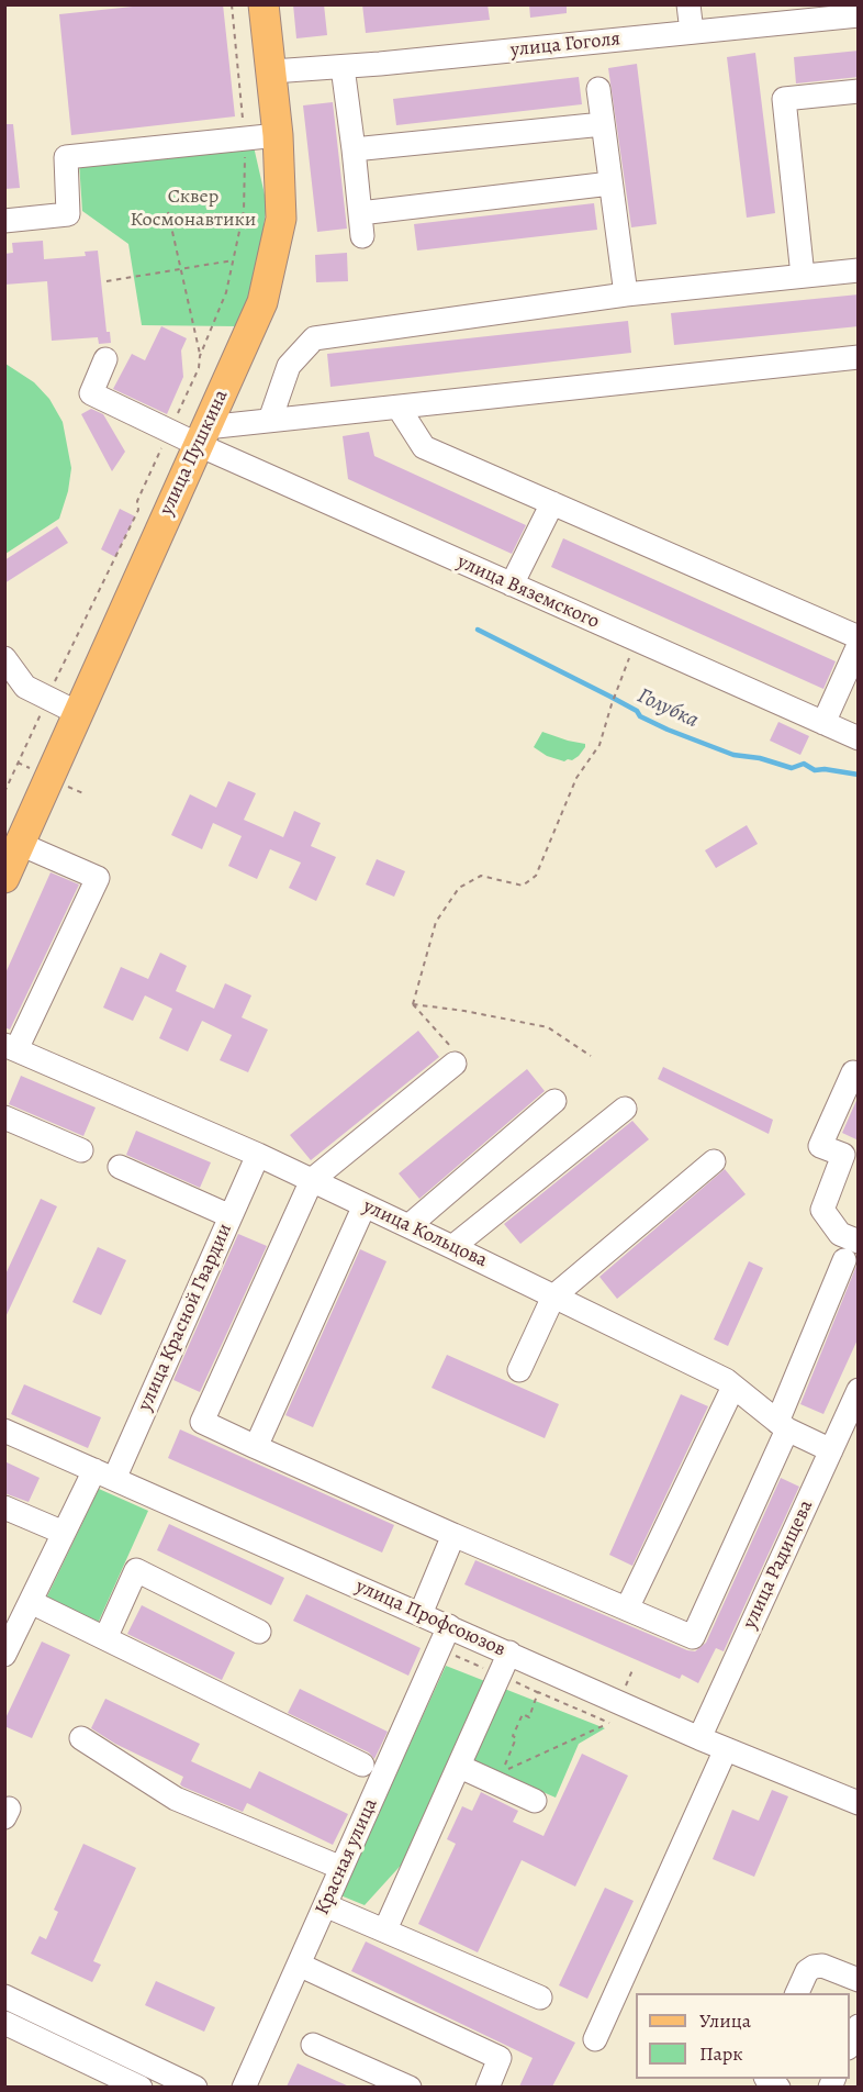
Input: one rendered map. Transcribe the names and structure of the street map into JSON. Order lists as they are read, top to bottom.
{
  "streets": {
    "main road": ["улица Пушкина"],
    "street": [
      "улица Гоголя",
      "улица Вяземского",
      "улица Кольцова",
      "улица Красной Гвардии",
      "улица Радищева",
      "улица Профсоюзов",
      "Красная улица"
    ]
  },
  "crossings": [
    ["улица Гоголя", "улица Пушкина"],
    ["улица Пушкина", "улица Вяземского"],
    ["улица Кольцова", "улица Красной Гвардии"],
    ["улица Кольцова", "улица Радищева"],
    ["улица Красной Гвардии", "улица Профсоюзов"],
    ["улица Радищева", "улица Профсоюзов"],
    ["улица Профсоюзов", "Красная улица"]
  ],
  "water": ["Голубка"],
  "parks": ["Сквер Космонавтики"],
  "legend": ["Улица", "Парк"]
}
